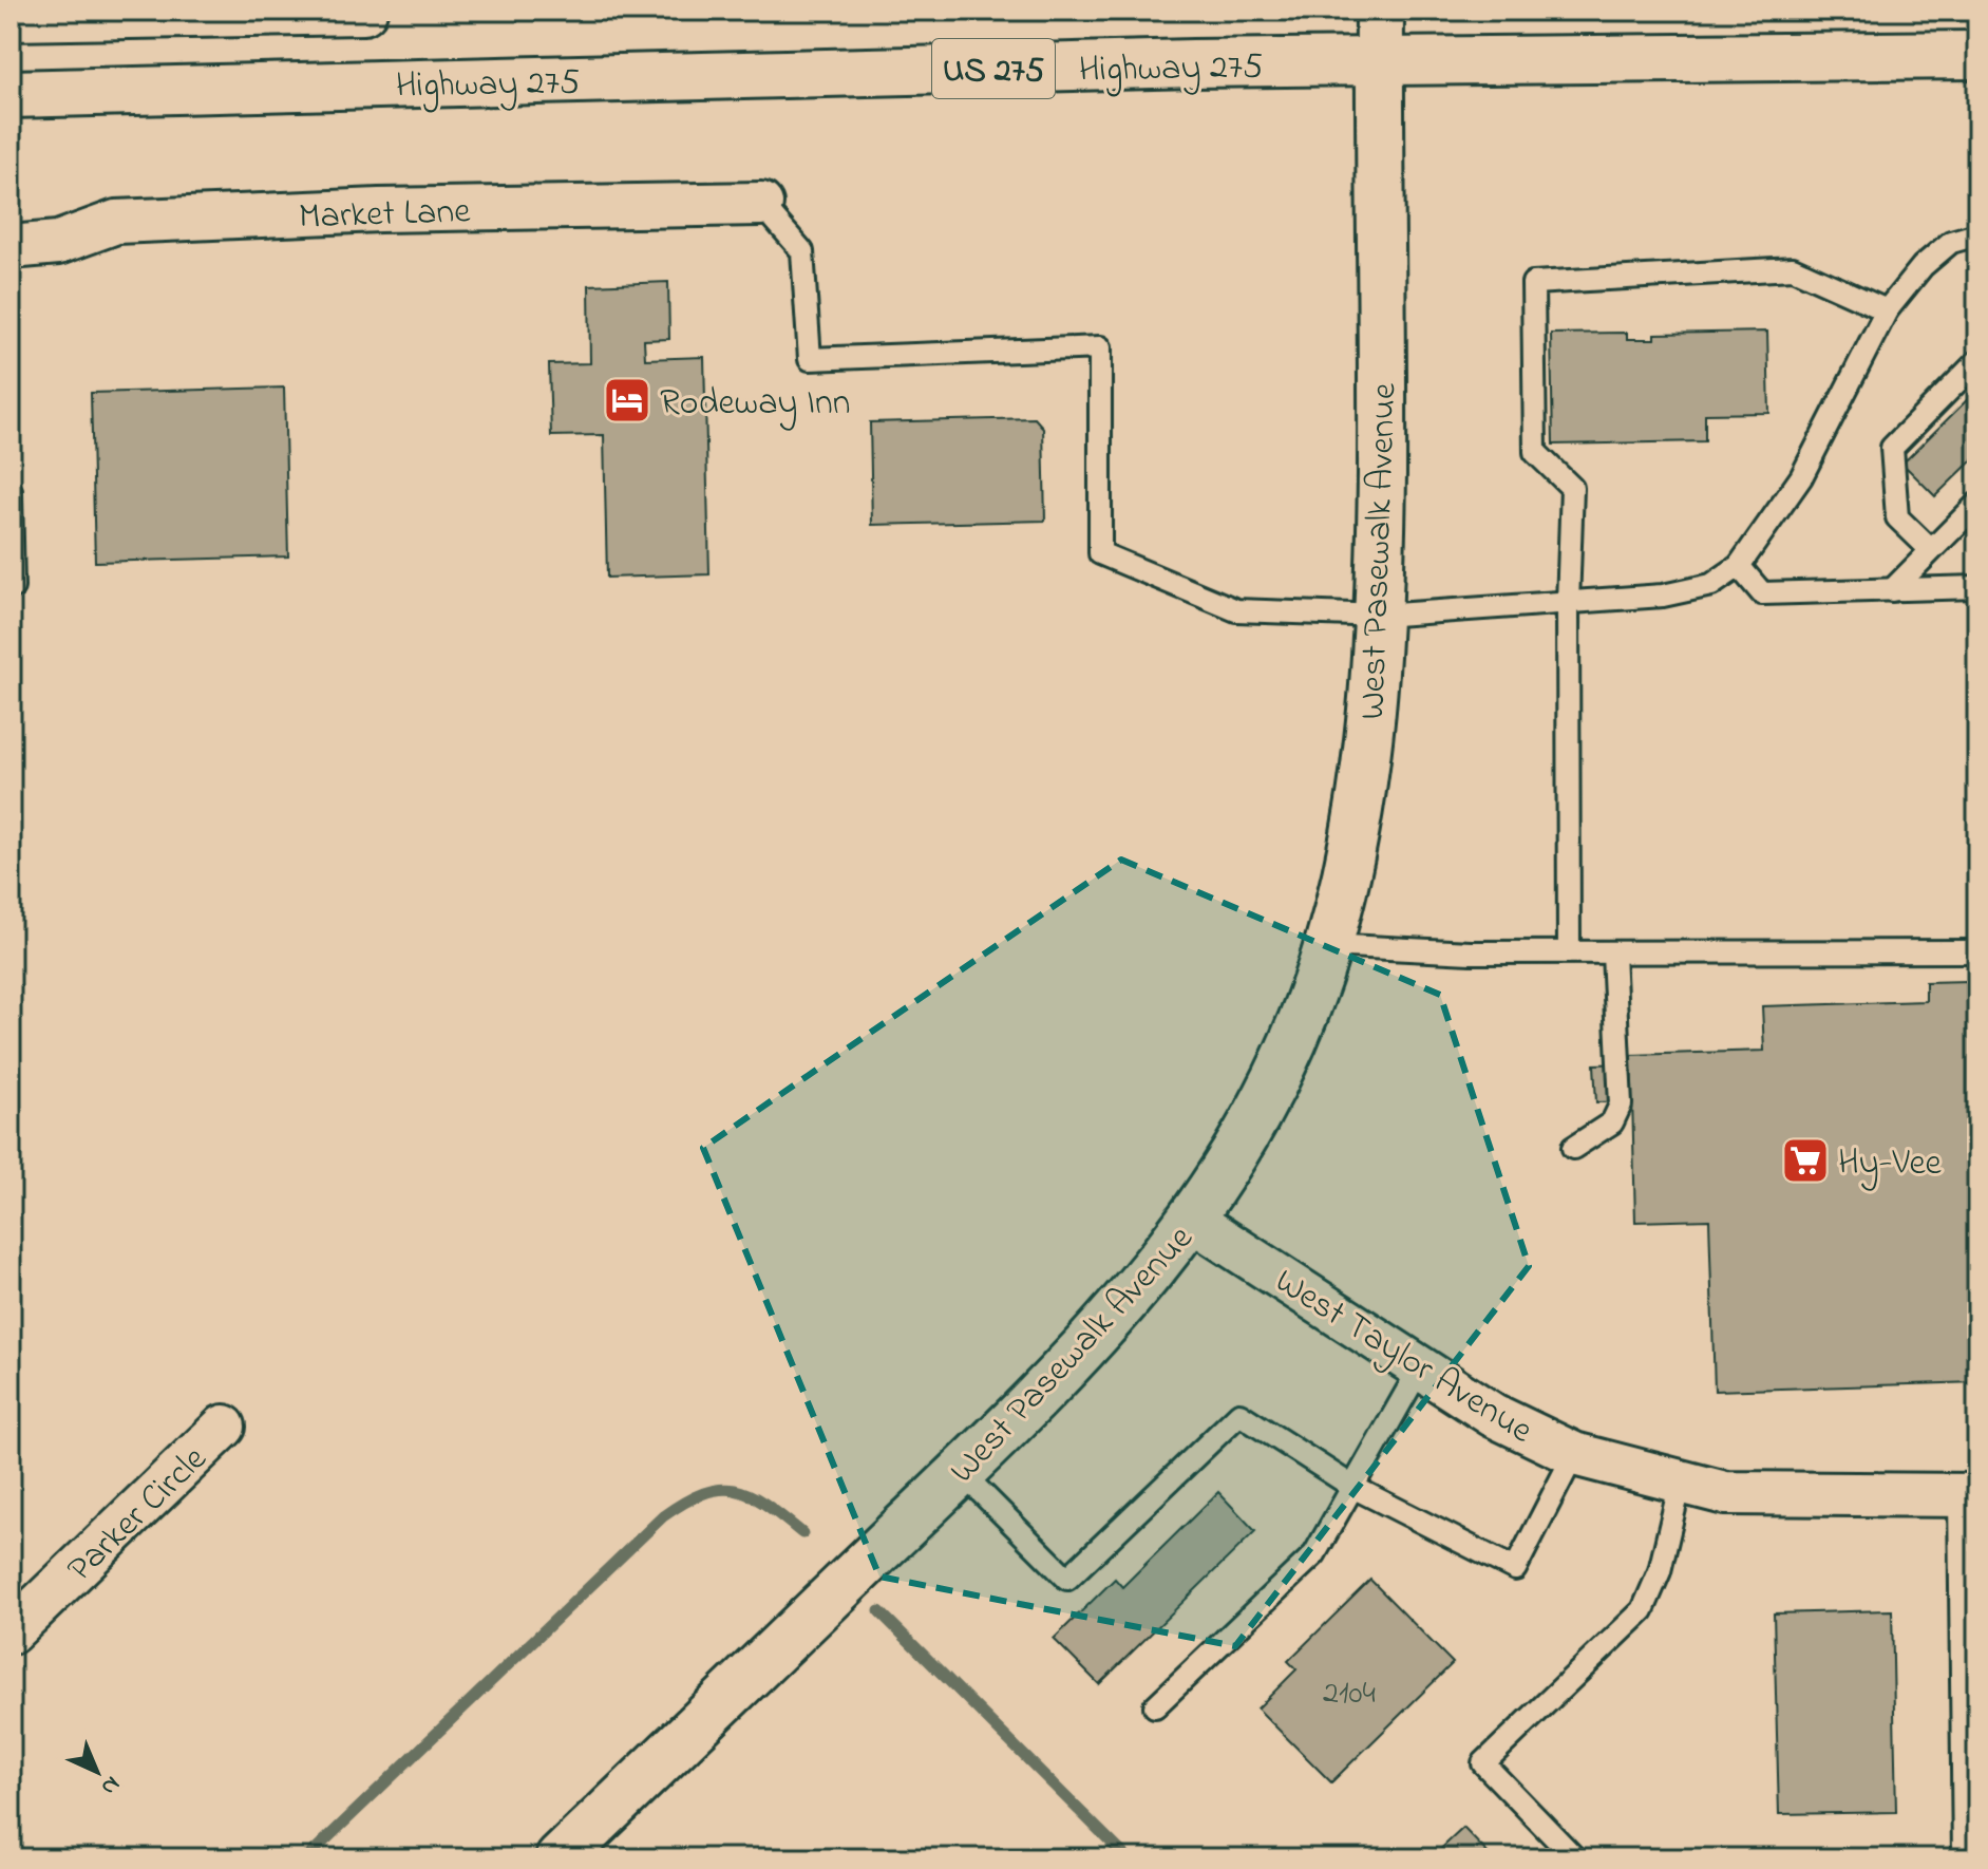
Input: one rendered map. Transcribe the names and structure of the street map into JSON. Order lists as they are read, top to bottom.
{
  "streets": {
    "main road": ["Highway 275", "US 275", "West Pasewalk Avenue"],
    "street": ["Market Lane", "West Taylor Avenue", "Parker Circle"]
  },
  "crossings": [
    ["Highway 275", "West Pasewalk Avenue"],
    ["West Pasewalk Avenue", "West Taylor Avenue"]
  ],
  "places": {
    "hotel": ["Rodeway Inn"],
    "supermarket": ["Hy-Vee"]
  },
  "house_numbers": ["2104"],
  "north": "bottom right"
}
